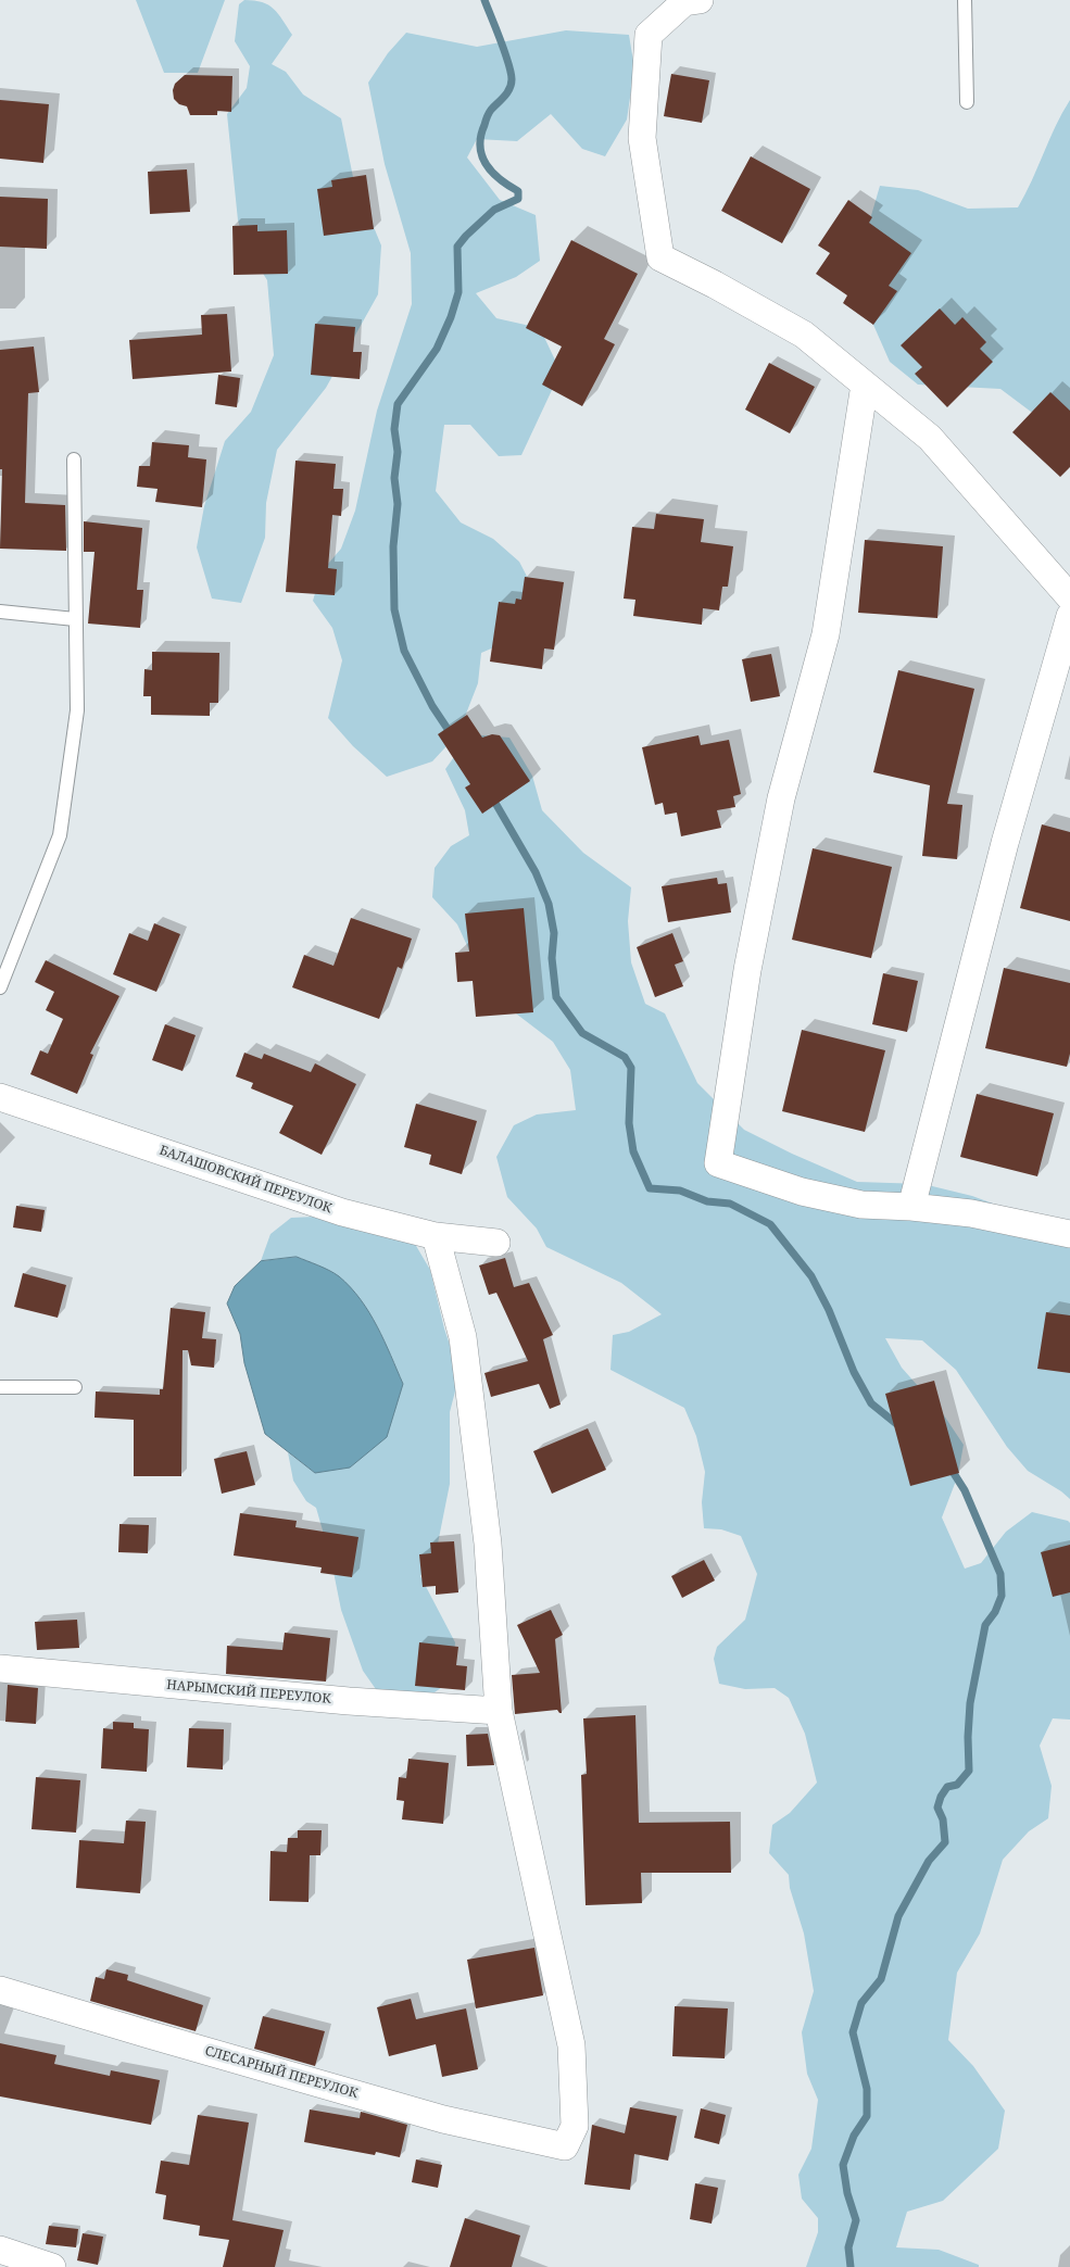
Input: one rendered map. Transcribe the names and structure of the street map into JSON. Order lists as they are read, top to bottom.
{
  "streets": {
    "street": ["БАЛАШОВСКИЙ ПЕРЕУЛОК", "НАРЫМСКИЙ ПЕРЕУЛОК", "СЛЕСАРНЫЙ ПЕРЕУЛОК"]
  },
  "crossings": [
    ["НАРЫМСКИЙ ПЕРЕУЛОК", "СЛЕСАРНЫЙ ПЕРЕУЛОК"]
  ]
}
